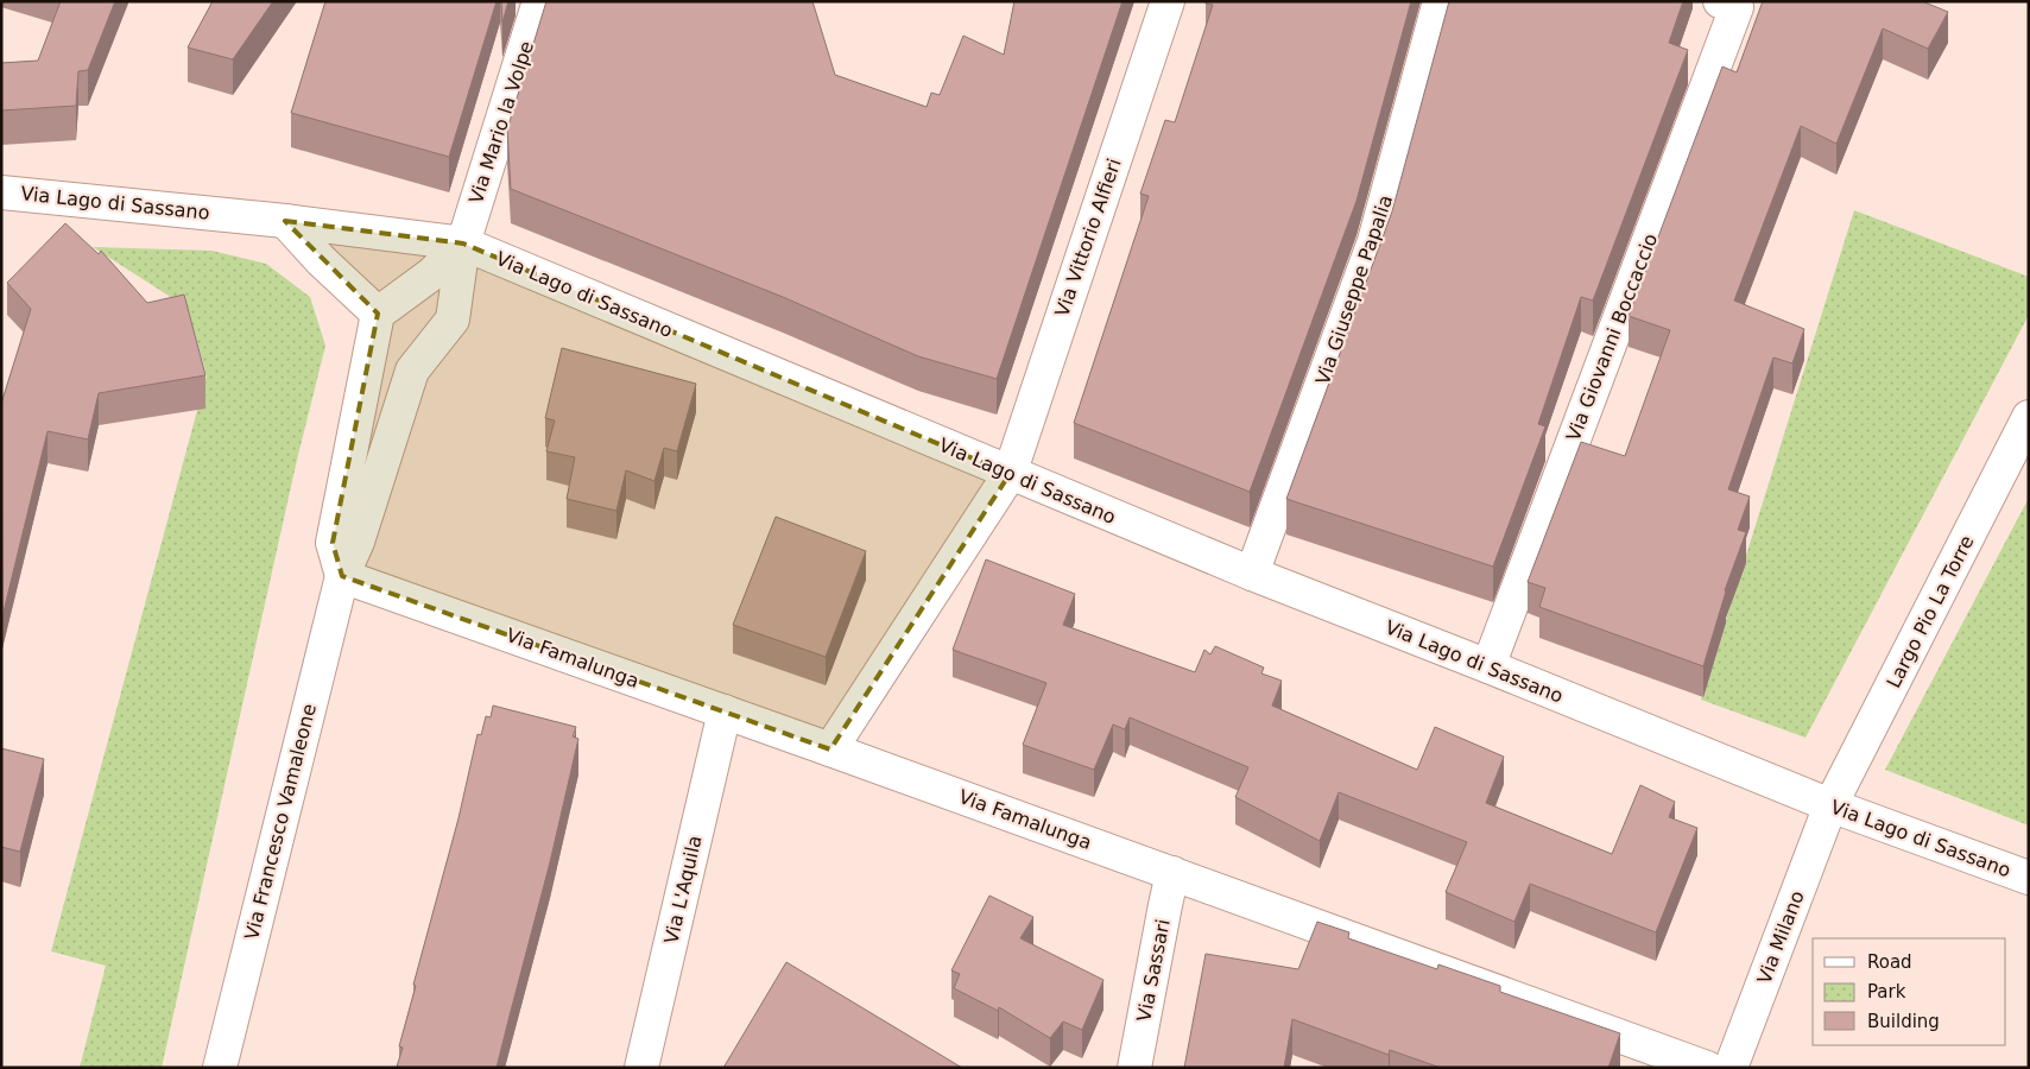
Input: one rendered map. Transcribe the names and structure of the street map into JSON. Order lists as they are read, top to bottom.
{
  "streets": {
    "street": [
      "Via Mario la Volpe",
      "Via Lago di Sassano",
      "Via Vittorio Alfieri",
      "Via Giuseppe Papalia",
      "Via Giovanni Boccaccio",
      "Largo Pio La Torre",
      "Via Famalunga",
      "Via Francesco Vamaleone",
      "Via L'Aquila",
      "Via Milano",
      "Via Sassari"
    ]
  },
  "crossings": [
    ["Via Mario la Volpe", "Via Lago di Sassano"],
    ["Via Mario la Volpe", "Via Famalunga"],
    ["Via Mario la Volpe", "Via Francesco Vamaleone"],
    ["Via Lago di Sassano", "Via Vittorio Alfieri"],
    ["Via Lago di Sassano", "Via Giuseppe Papalia"],
    ["Via Lago di Sassano", "Via Giovanni Boccaccio"],
    ["Via Lago di Sassano", "Largo Pio La Torre"],
    ["Via Lago di Sassano", "Via Milano"],
    ["Via Vittorio Alfieri", "Via Famalunga"],
    ["Largo Pio La Torre", "Via Milano"],
    ["Via Famalunga", "Via Francesco Vamaleone"],
    ["Via Famalunga", "Via L'Aquila"],
    ["Via Famalunga", "Via Sassari"]
  ],
  "legend": ["Road", "Park", "Building"]
}
